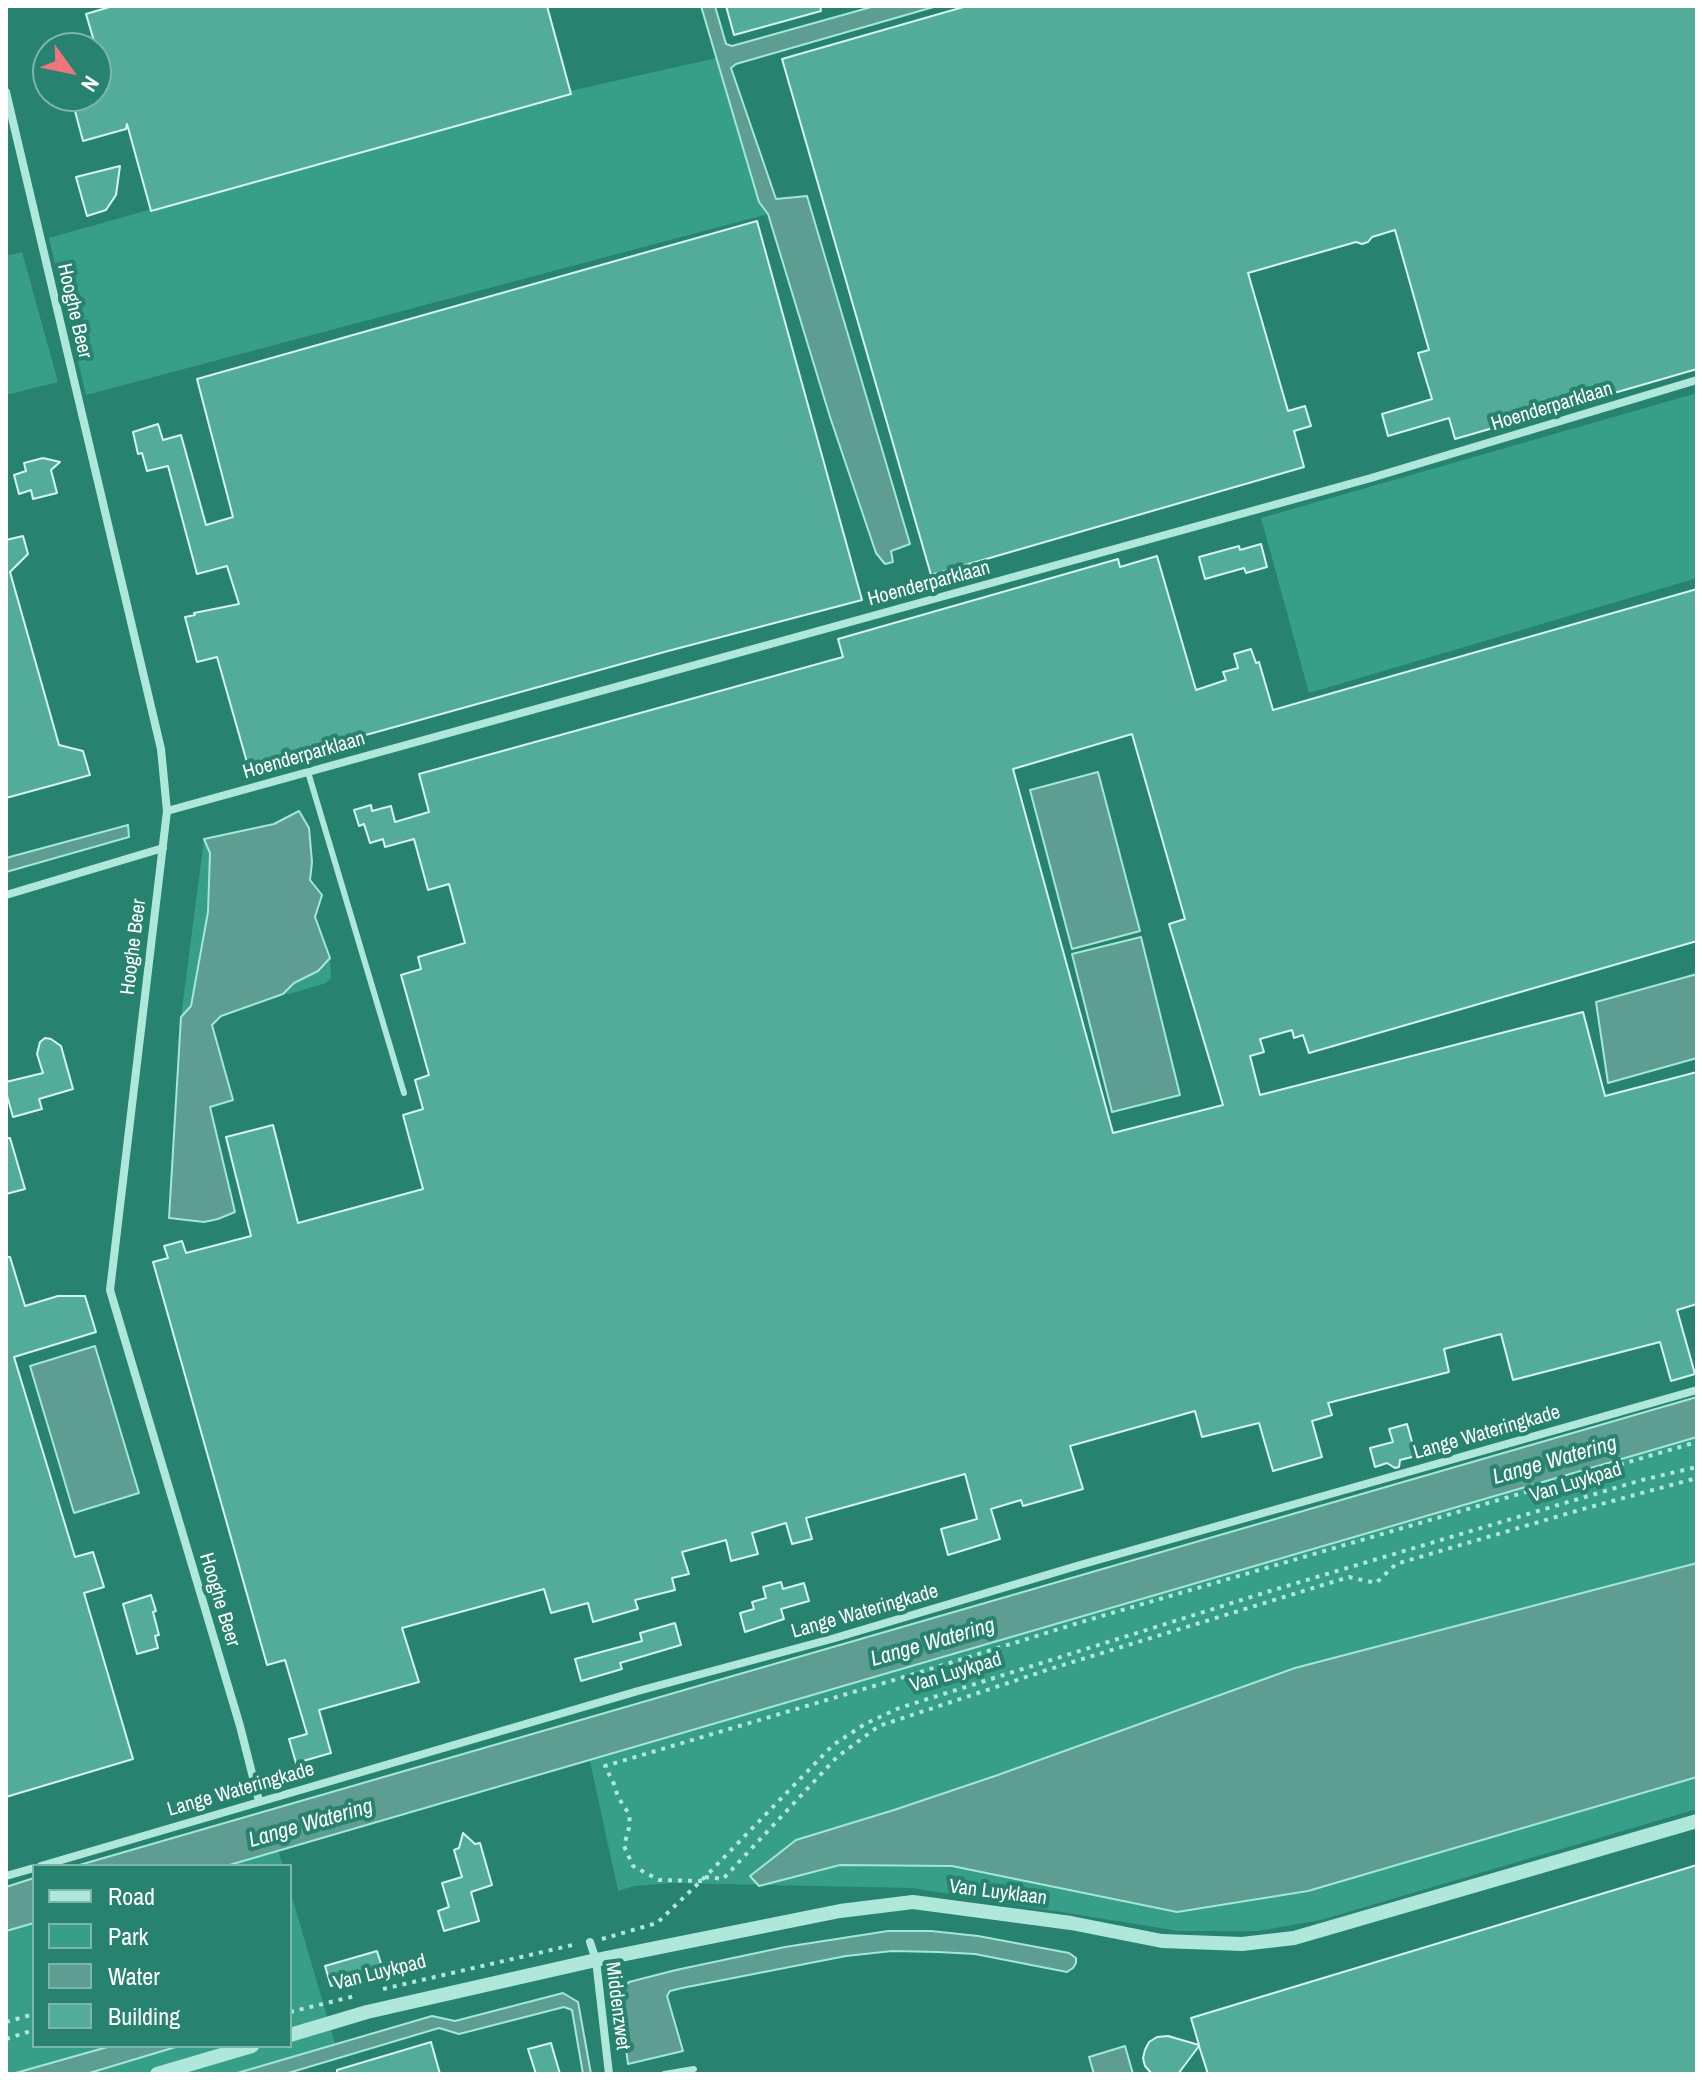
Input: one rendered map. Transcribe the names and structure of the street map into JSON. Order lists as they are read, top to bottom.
{
  "streets": {
    "street": [
      "Hooghe Beer",
      "Hoenderparklaan",
      "Lange Wateringkade",
      "Van Luyklaan",
      "Middenzwet"
    ],
    "path": ["Van Luykpad"]
  },
  "crossings": [
    ["Hooghe Beer", "Hoenderparklaan"],
    ["Hooghe Beer", "Lange Wateringkade"],
    ["Van Luykpad", "Middenzwet"],
    ["Van Luyklaan", "Middenzwet"]
  ],
  "water": ["Lange Watering"],
  "legend": [
    "Road",
    "Park",
    "Water",
    "Building"
  ],
  "north": "bottom right"
}
